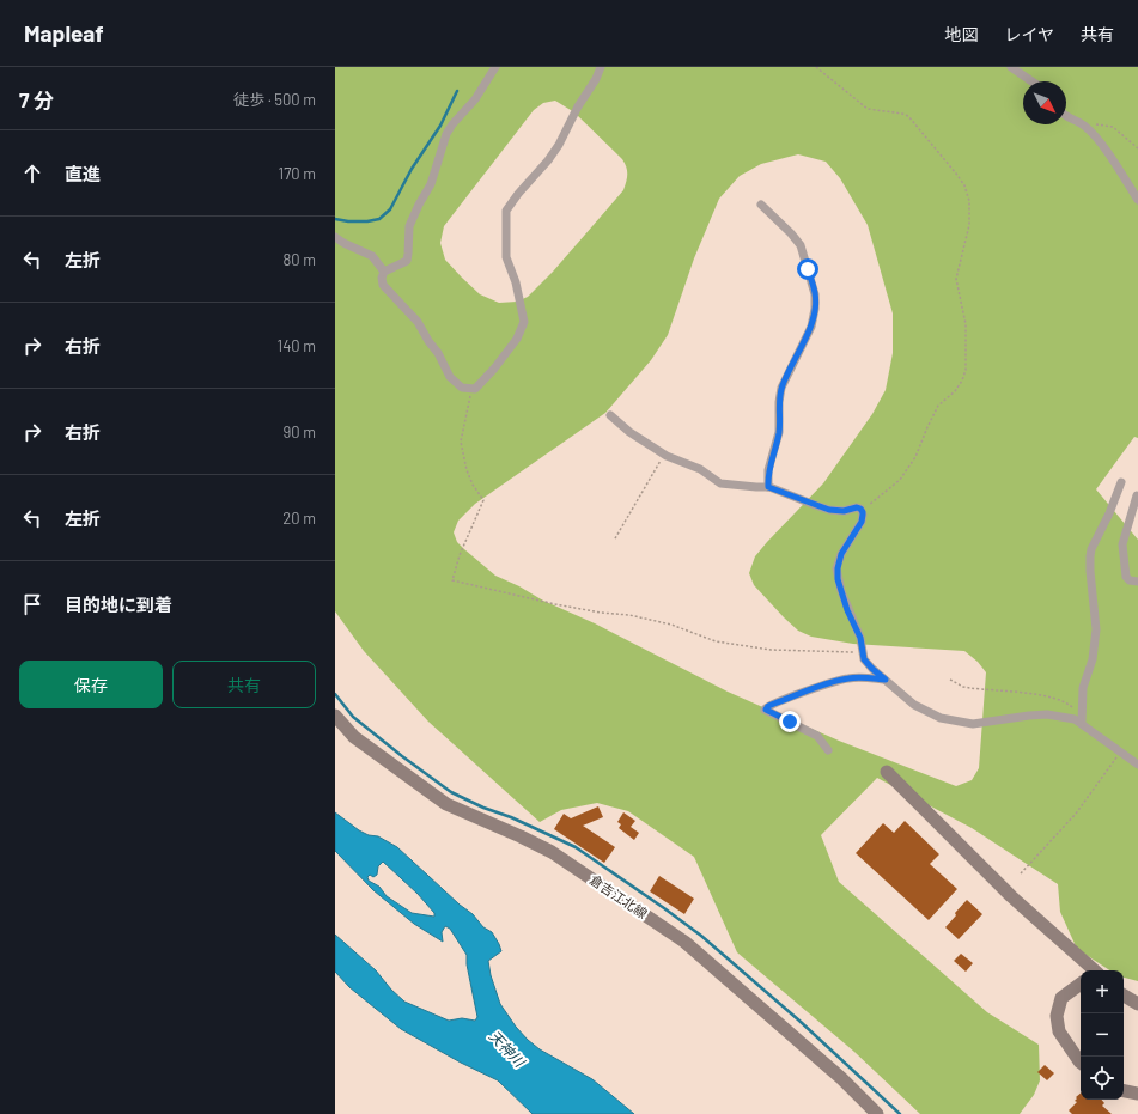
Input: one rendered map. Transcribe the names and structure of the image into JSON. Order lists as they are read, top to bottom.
{
  "streets": {
    "main road": ["倉吉江北線"]
  },
  "water": ["天神川"],
  "north": "bottom right",
  "page": {
    "header": "Mapleaf",
    "nav": ["地図", "レイヤ", "共有"],
    "heading": ["7 分", "徒歩 · 500 m"],
    "list": [
      ["直進", "170 m"],
      ["左折", "80 m"],
      ["右折", "140 m"],
      ["右折", "90 m"],
      ["左折", "20 m"],
      "目的地に到着"
    ],
    "buttons": ["保存", "共有"],
    "map_buttons": ["+", "−"]
  }
}
